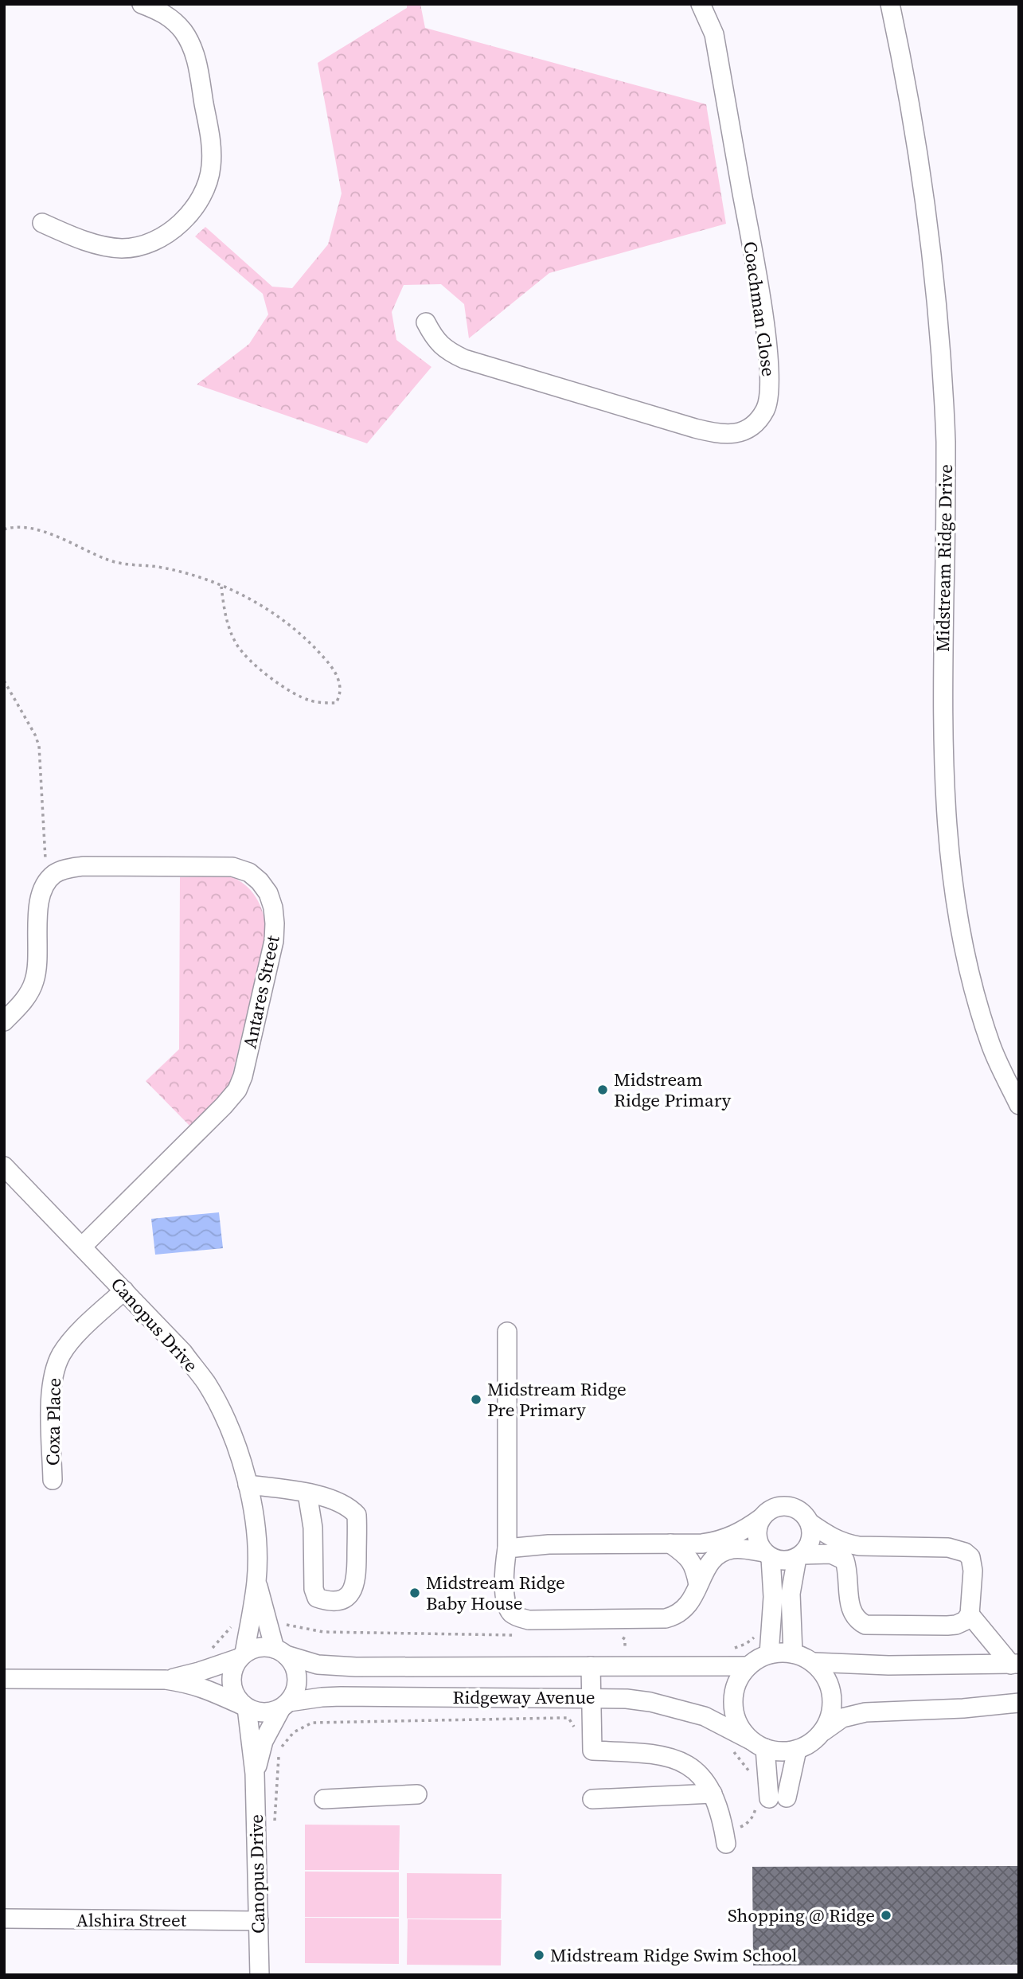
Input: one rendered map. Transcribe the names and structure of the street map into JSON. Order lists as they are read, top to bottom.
{
  "streets": {
    "street": [
      "Coachman Close",
      "Midstream Ridge Drive",
      "Antares Street",
      "Canopus Drive",
      "Coxa Place",
      "Ridgeway Avenue",
      "Alshira Street"
    ]
  },
  "crossings": [
    ["Antares Street", "Canopus Drive"],
    ["Canopus Drive", "Coxa Place"],
    ["Canopus Drive", "Ridgeway Avenue"],
    ["Canopus Drive", "Alshira Street"]
  ],
  "places": [
    "Midstream Ridge Primary",
    "Midstream Ridge Pre Primary",
    "Midstream Ridge Baby House",
    "Shopping @ Ridge",
    "Midstream Ridge Swim School"
  ]
}
